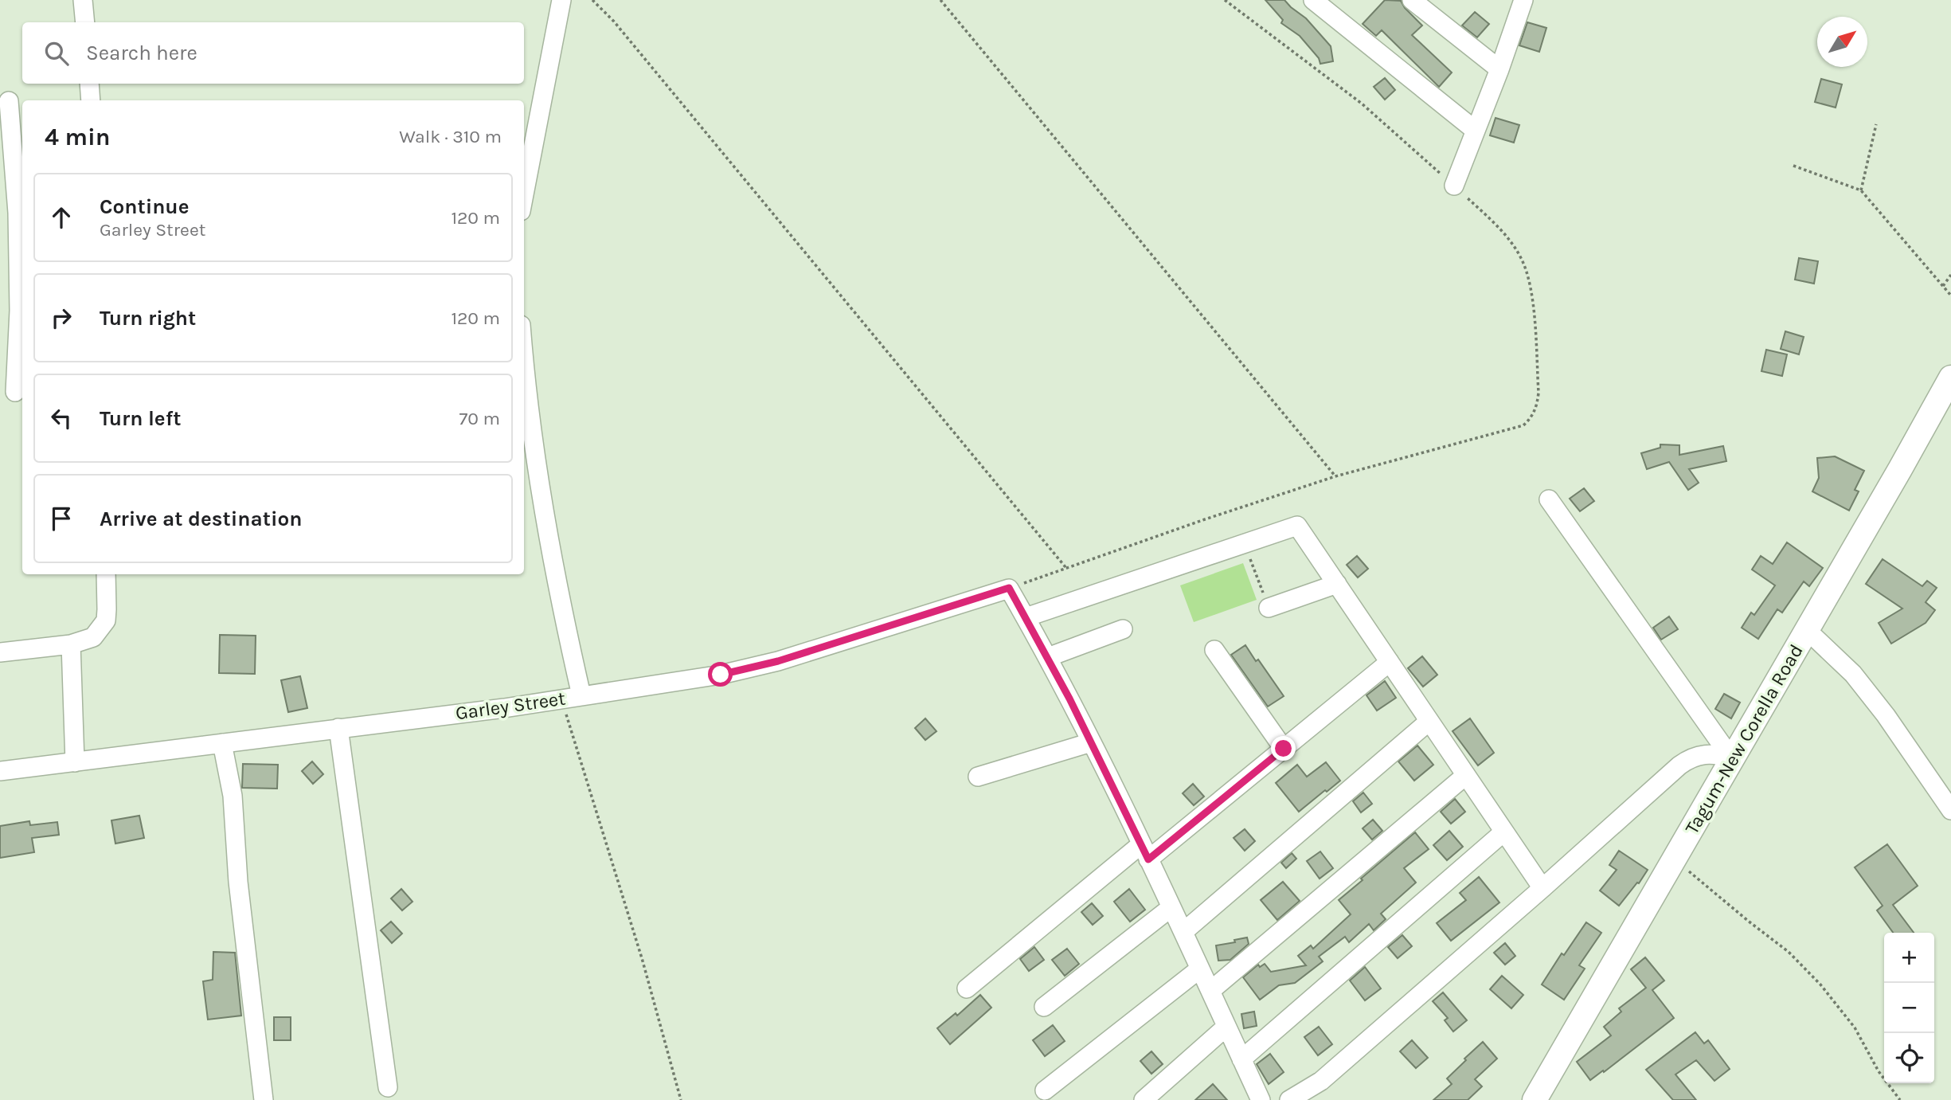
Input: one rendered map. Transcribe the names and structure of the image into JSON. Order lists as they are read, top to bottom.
{
  "streets": {
    "main road": ["Tagum-New Corella Road"],
    "street": ["Garley Street"]
  },
  "north": "top right",
  "page": {
    "search": "Search here",
    "heading": ["4 min", "Walk · 310 m"],
    "list": [
      ["Continue", "Garley Street", "120 m"],
      ["Turn right", "120 m"],
      ["Turn left", "70 m"],
      "Arrive at destination"
    ],
    "map_buttons": ["+", "−"]
  }
}
